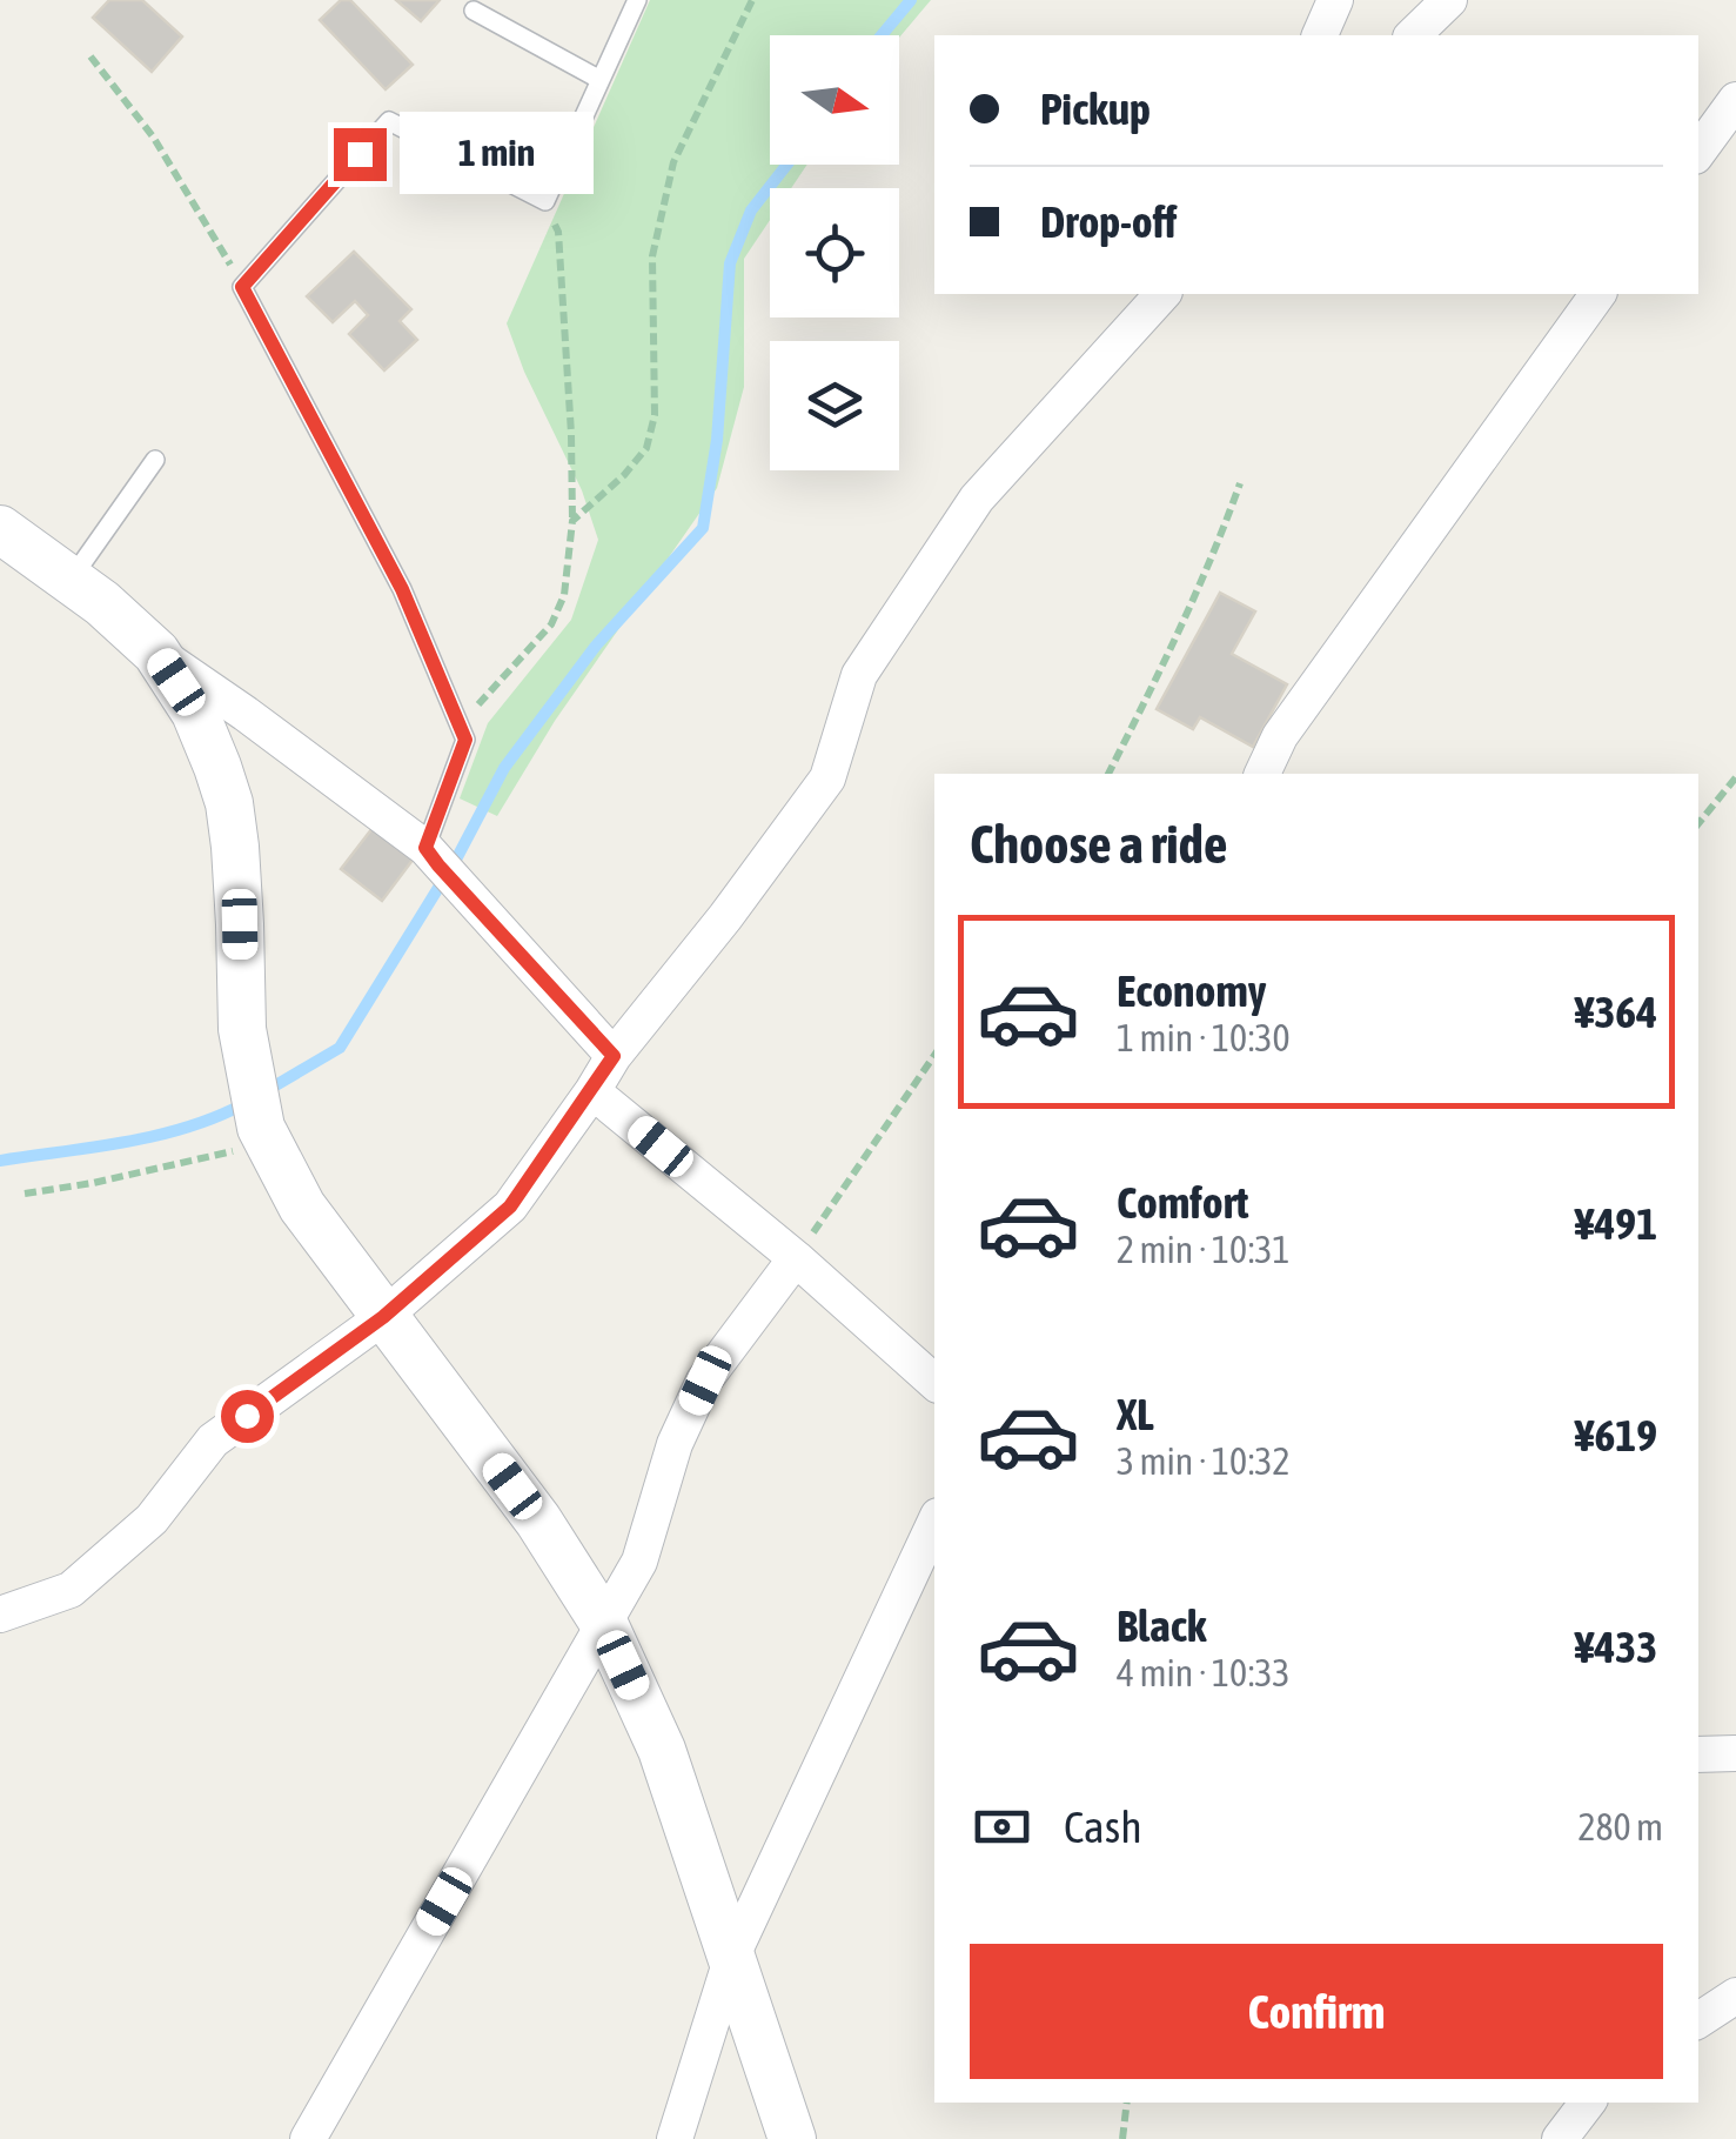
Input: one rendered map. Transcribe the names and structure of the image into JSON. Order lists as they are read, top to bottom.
{
  "north": "right",
  "page": {
    "banner": ["Pickup", "Drop-off"],
    "bubble": "1 min",
    "heading": "Choose a ride",
    "list": [
      {
        "name": "Economy",
        "note": "1 min · 10:30",
        "value": "¥364"
      },
      {
        "name": "Comfort",
        "note": "2 min · 10:31",
        "value": "¥491"
      },
      {
        "name": "XL",
        "note": "3 min · 10:32",
        "value": "¥619"
      },
      {
        "name": "Black",
        "note": "4 min · 10:33",
        "value": "¥433"
      }
    ],
    "pay": ["Cash", "280 m"],
    "buttons": "Confirm"
  }
}
